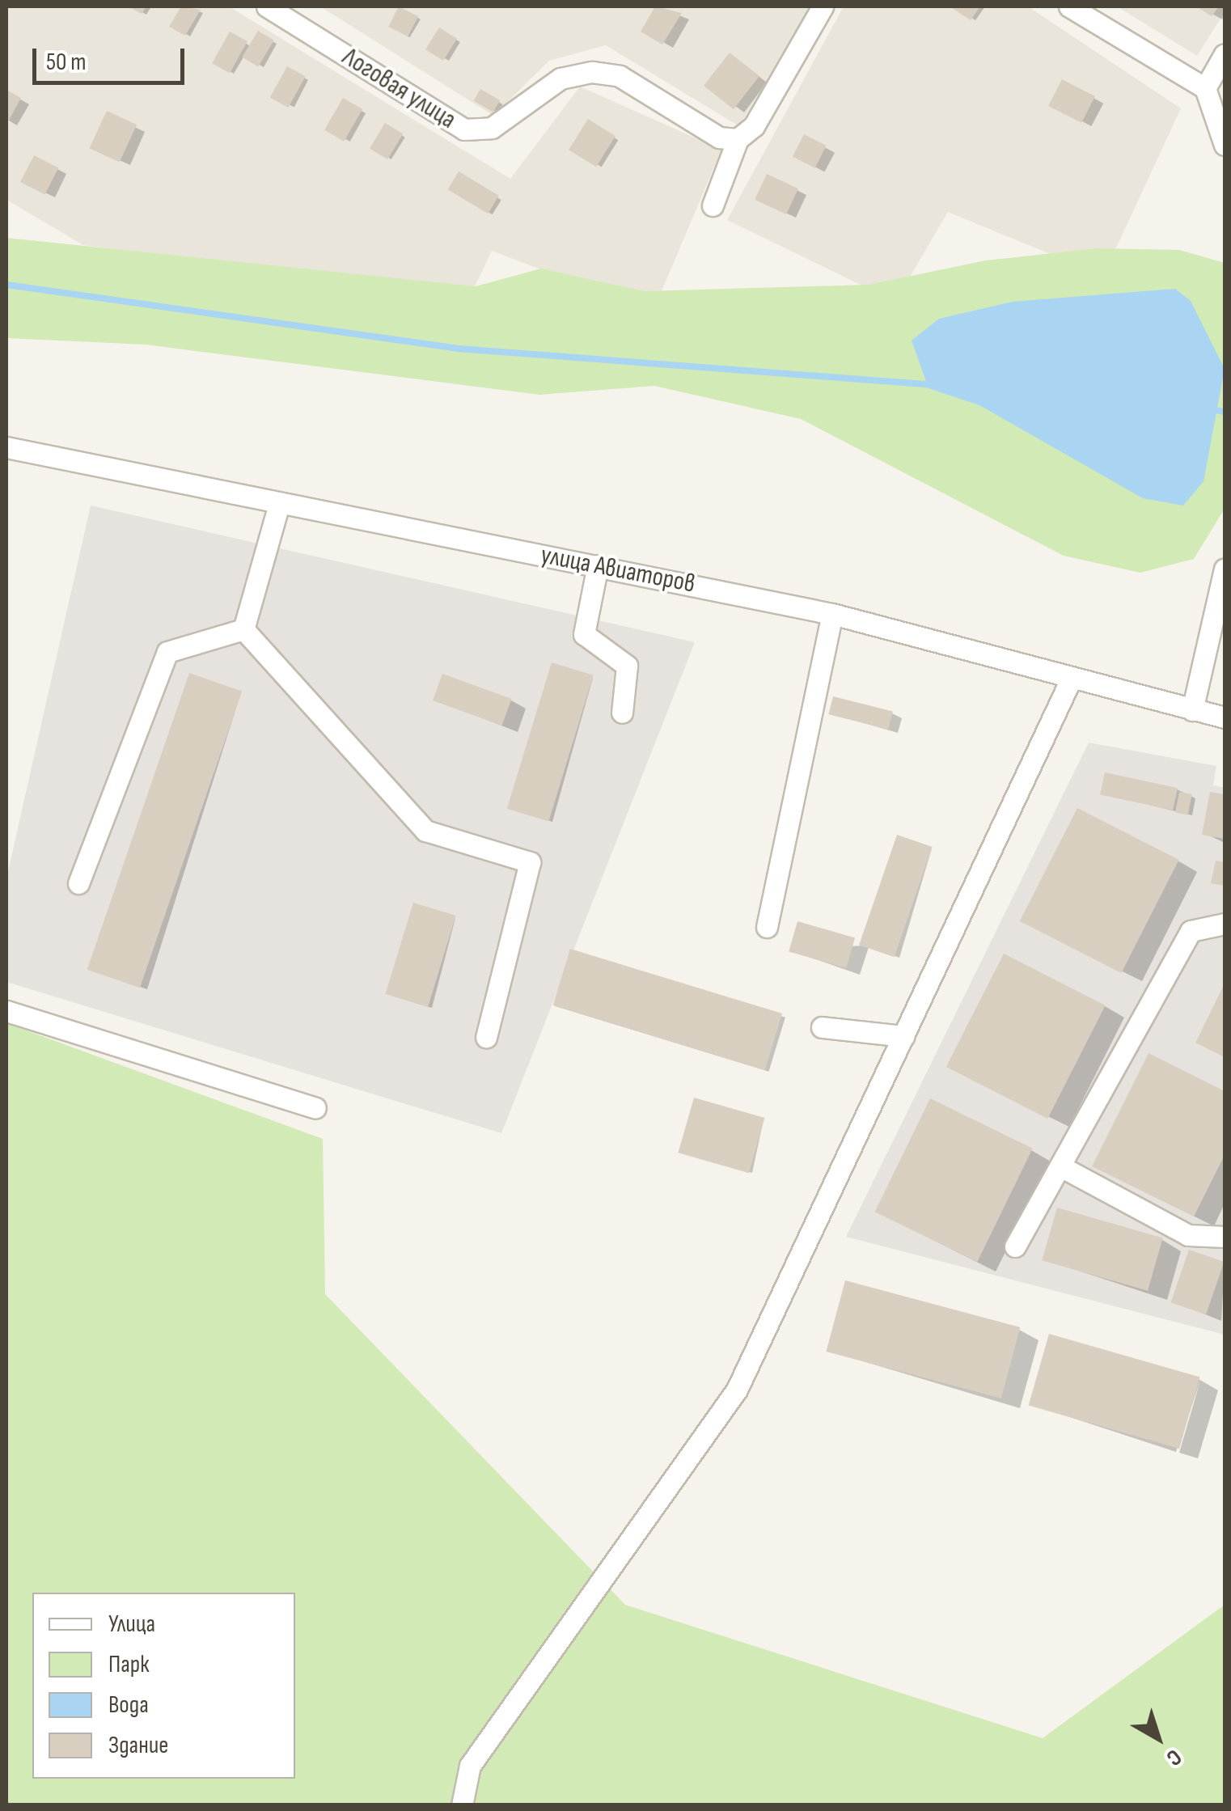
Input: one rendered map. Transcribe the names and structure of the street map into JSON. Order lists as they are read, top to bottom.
{
  "streets": {
    "street": ["Логовая улица", "улица Авиаторов"]
  },
  "legend": [
    "Улица",
    "Парк",
    "Вода",
    "Здание"
  ],
  "scale_bar": "50 m",
  "north": "bottom right"
}
